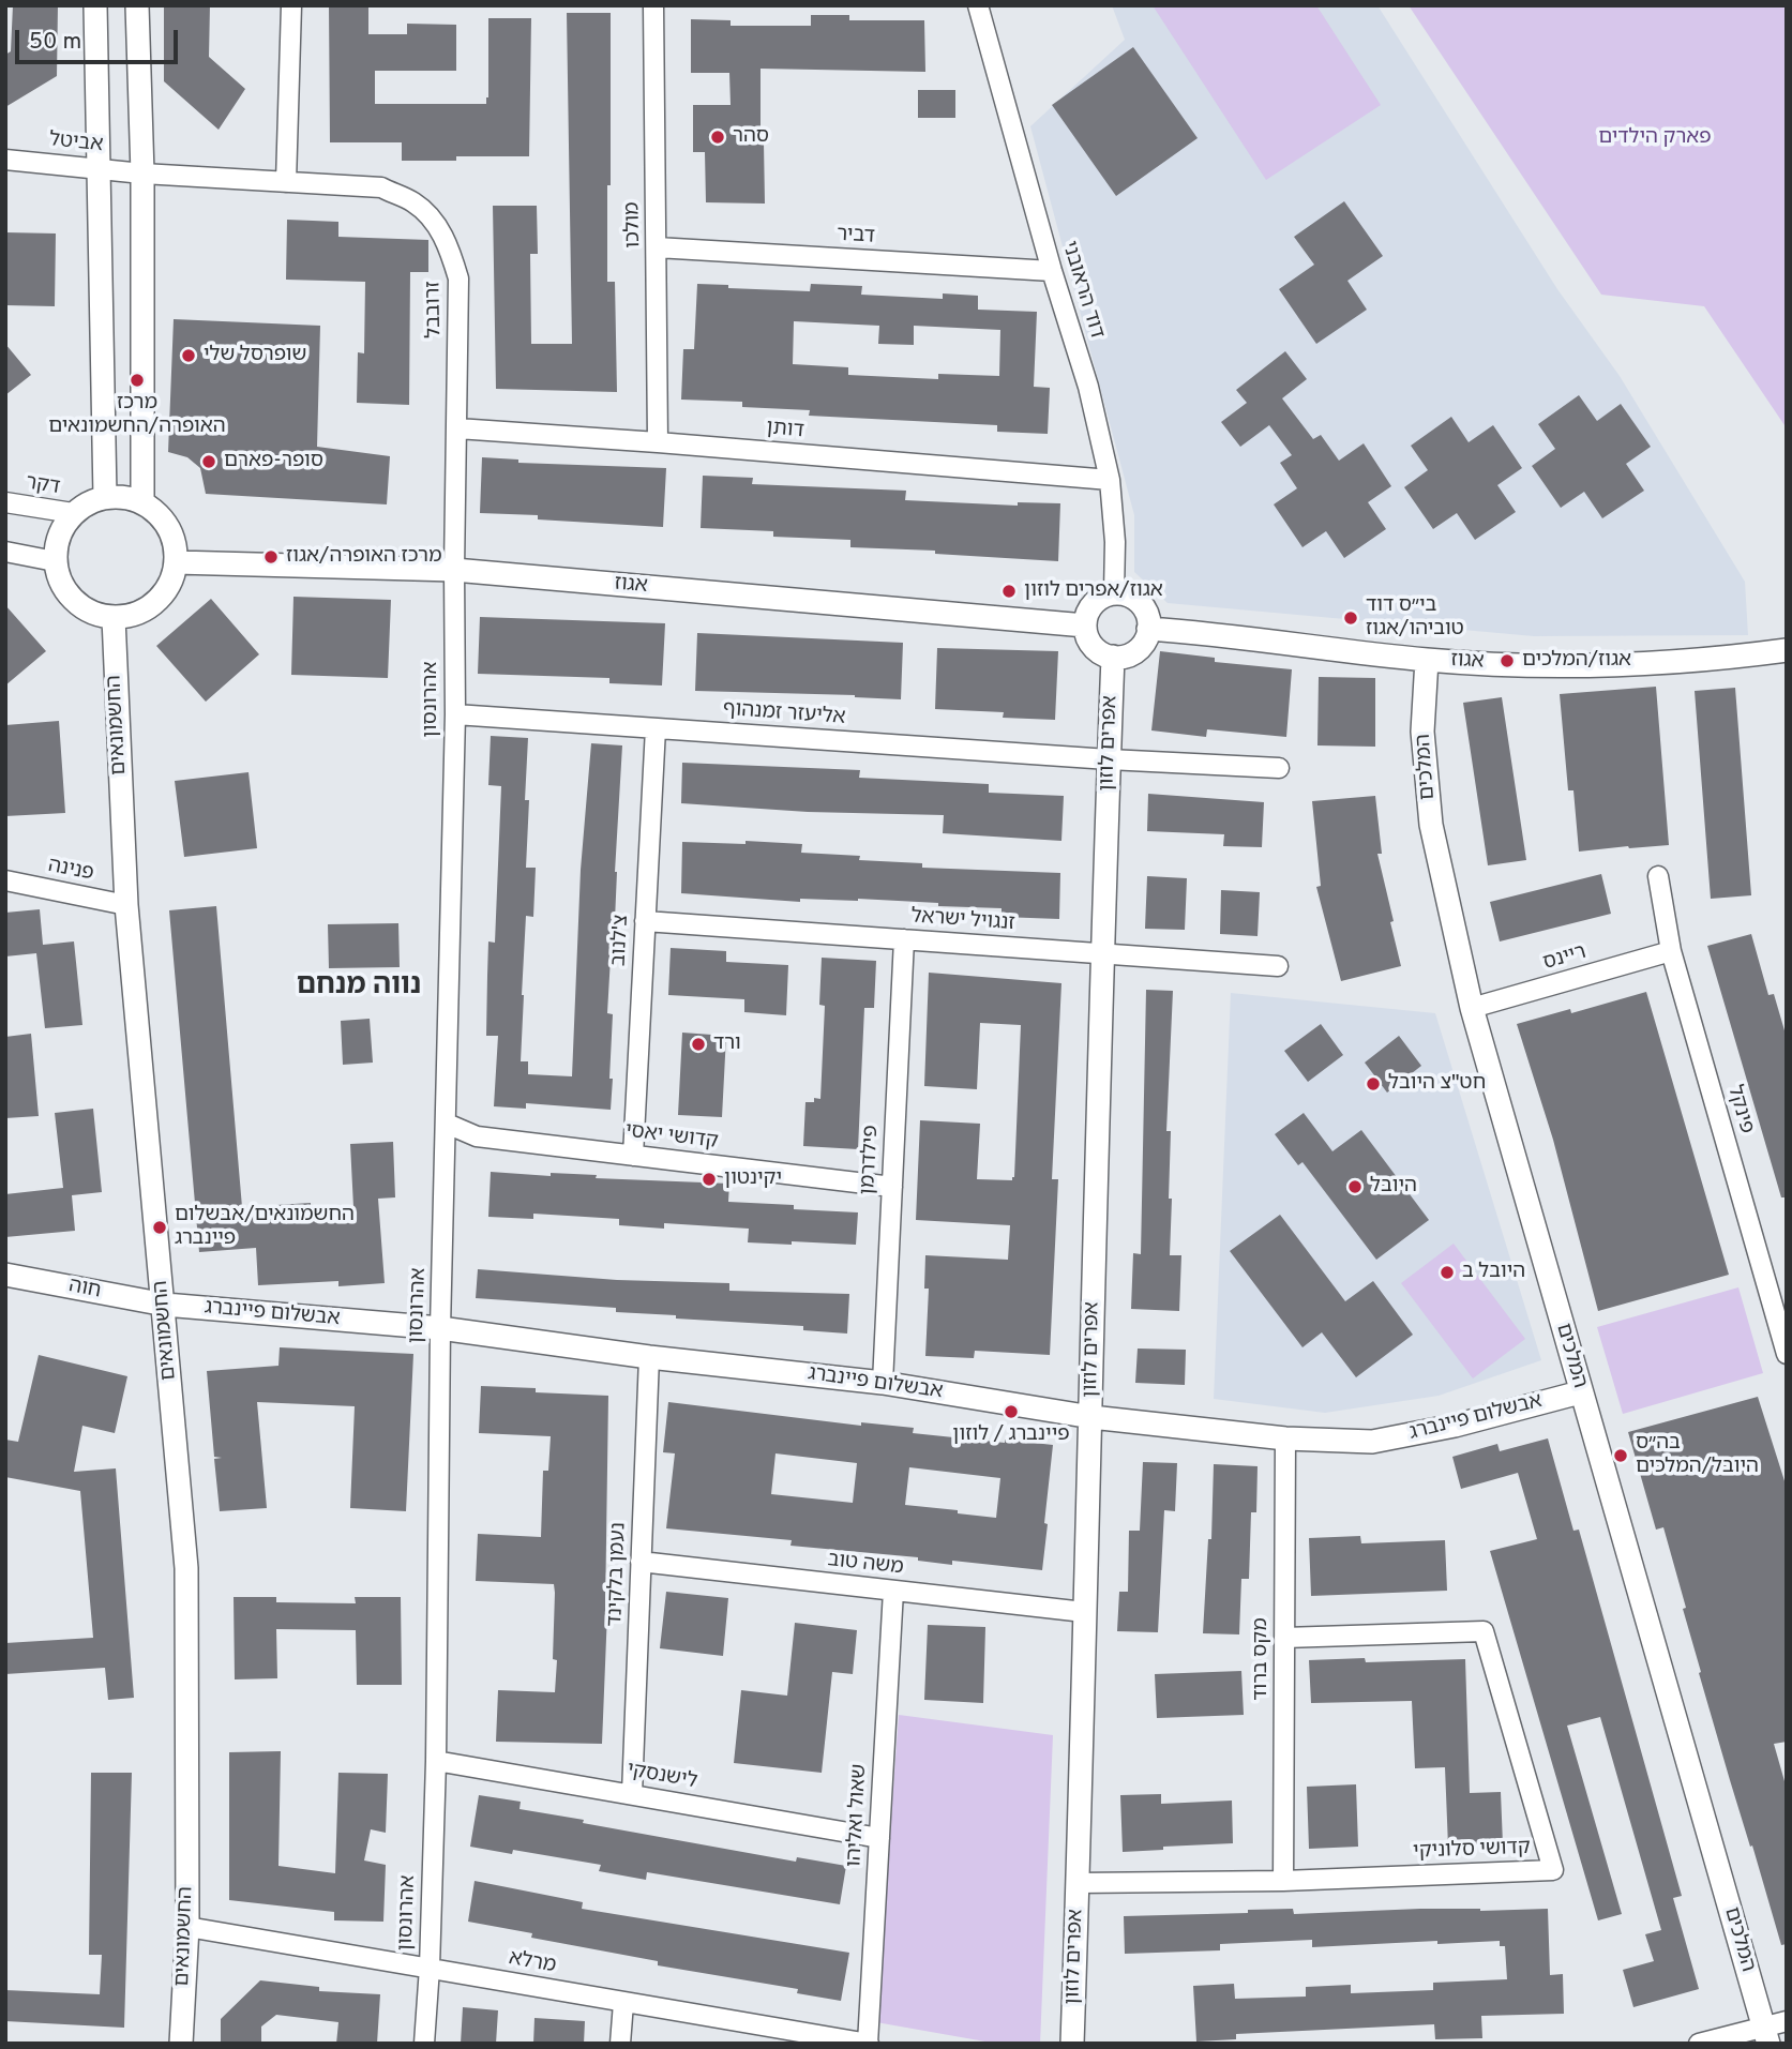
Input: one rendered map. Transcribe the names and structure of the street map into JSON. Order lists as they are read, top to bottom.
{
  "streets": {
    "street": [
      "אביטל",
      "מולכו",
      "דביר",
      "דוד הראובני",
      "זרובבל",
      "דותן",
      "דקר",
      "אגוז",
      "אהרונסון",
      "אליעזר זמנהוף",
      "החשמונאים",
      "אפרים לוזון",
      "המלכים",
      "פנינה",
      "זנגויל ישראל",
      "צ'לנוב",
      "ריינס",
      "פינקל",
      "קדושי יאסי",
      "פילדרמן",
      "חוה",
      "אבשלום פיינברג",
      "משה טוב",
      "נעמן בלקינד",
      "מקס ברוד",
      "לישנסקי",
      "שאול ואליהו",
      "קדושי סלוניקי",
      "מרלא"
    ]
  },
  "crossings": [
    ["אביטל", "זרובבל"],
    ["מולכו", "דביר"],
    ["מולכו", "דותן"],
    ["דביר", "דוד הראובני"],
    ["דוד הראובני", "דותן"],
    ["דוד הראובני", "אגוז"],
    ["דוד הראובני", "אפרים לוזון"],
    ["זרובבל", "דותן"],
    ["זרובבל", "אגוז"],
    ["זרובבל", "אהרונסון"],
    ["דקר", "אגוז"],
    ["דקר", "החשמונאים"],
    ["אגוז", "אהרונסון"],
    ["אגוז", "החשמונאים"],
    ["אגוז", "אפרים לוזון"],
    ["אגוז", "המלכים"],
    ["אהרונסון", "אליעזר זמנהוף"],
    ["אהרונסון", "קדושי יאסי"],
    ["אהרונסון", "אבשלום פיינברג"],
    ["אהרונסון", "לישנסקי"],
    ["אהרונסון", "מרלא"],
    ["אליעזר זמנהוף", "אפרים לוזון"],
    ["אליעזר זמנהוף", "צ'לנוב"],
    ["החשמונאים", "פנינה"],
    ["החשמונאים", "חוה"],
    ["החשמונאים", "אבשלום פיינברג"],
    ["החשמונאים", "מרלא"],
    ["אפרים לוזון", "זנגויל ישראל"],
    ["אפרים לוזון", "אבשלום פיינברג"],
    ["אפרים לוזון", "משה טוב"],
    ["אפרים לוזון", "קדושי סלוניקי"],
    ["המלכים", "ריינס"],
    ["המלכים", "אבשלום פיינברג"],
    ["זנגויל ישראל", "צ'לנוב"],
    ["זנגויל ישראל", "פילדרמן"],
    ["צ'לנוב", "קדושי יאסי"],
    ["ריינס", "פינקל"],
    ["קדושי יאסי", "פילדרמן"],
    ["פילדרמן", "אבשלום פיינברג"],
    ["חוה", "אבשלום פיינברג"],
    ["אבשלום פיינברג", "נעמן בלקינד"],
    ["אבשלום פיינברג", "מקס ברוד"],
    ["משה טוב", "נעמן בלקינד"],
    ["משה טוב", "שאול ואליהו"],
    ["נעמן בלקינד", "לישנסקי"],
    ["מקס ברוד", "קדושי סלוניקי"],
    ["לישנסקי", "שאול ואליהו"],
    ["שאול ואליהו", "מרלא"]
  ],
  "districts": ["נווה מנחם"],
  "parks": ["פארק הילדים"],
  "places": [
    "סהר",
    "שופרסל שלי",
    "מרכז האופרה/החשמונאים",
    "סופר-פארם",
    "מרכז האופרה/אגוז",
    "אגוז/אפרים לוזון",
    "בי״ס דוד טוביהו/אגוז",
    "אגוז/המלכים",
    "ורד",
    "חט\"צ היובל",
    "יקינטון",
    "היובל",
    "החשמונאים/אבשלום פיינברג",
    "היובל ב",
    "פיינברג / לוזון",
    "בה״ס היובל/המלכים"
  ],
  "scale_bar": "50 m"
}
